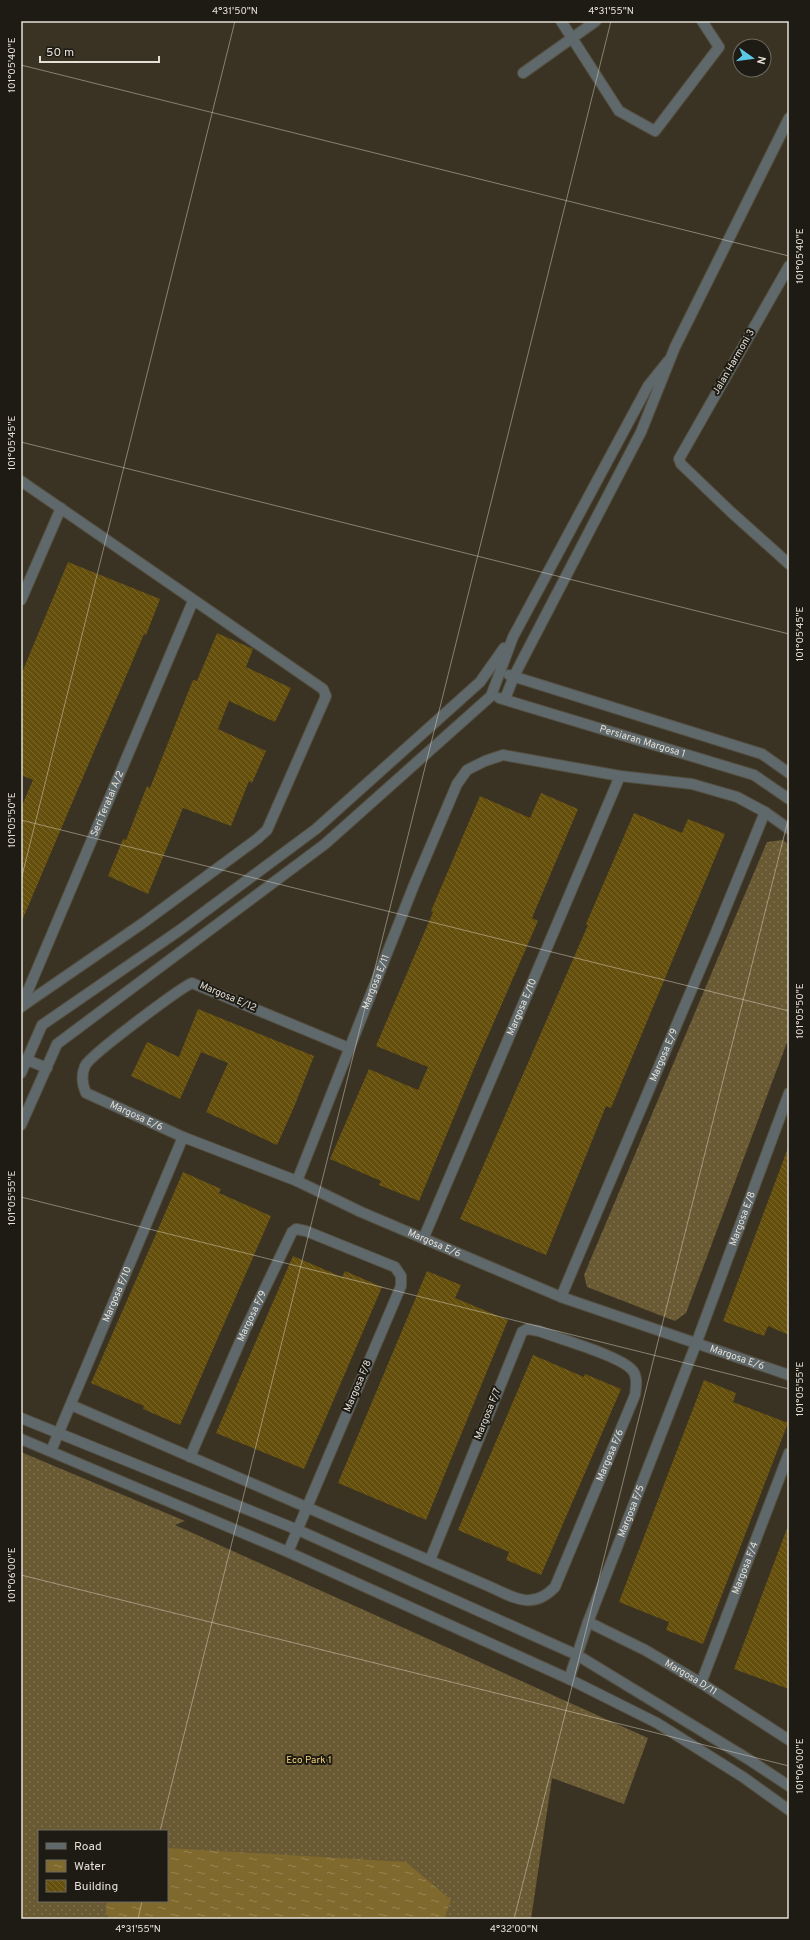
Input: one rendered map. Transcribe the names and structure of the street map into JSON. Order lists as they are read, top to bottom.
{
  "streets": {
    "street": [
      "Jalan Harmoni 3",
      "Persiaran Margosa 1",
      "Seri Teratai A/2",
      "Margosa E/11",
      "Margosa E/12",
      "Margosa E/10",
      "Margosa E/9",
      "Margosa E/6",
      "Margosa E/8",
      "Margosa F/10",
      "Margosa F/9",
      "Margosa F/8",
      "Margosa F/7",
      "Margosa F/6",
      "Margosa F/5",
      "Margosa F/4",
      "Margosa D/11"
    ]
  },
  "crossings": [
    ["Margosa E/11", "Margosa E/12"],
    ["Margosa E/11", "Margosa E/10"],
    ["Margosa E/11", "Margosa E/9"],
    ["Margosa E/11", "Margosa E/6"],
    ["Margosa E/12", "Margosa E/6"],
    ["Margosa E/10", "Margosa E/6"],
    ["Margosa E/9", "Margosa E/6"],
    ["Margosa E/6", "Margosa E/8"],
    ["Margosa E/6", "Margosa F/10"],
    ["Margosa E/6", "Margosa F/5"],
    ["Margosa E/8", "Margosa F/5"],
    ["Margosa F/9", "Margosa F/8"],
    ["Margosa F/7", "Margosa F/6"],
    ["Margosa F/5", "Margosa D/11"],
    ["Margosa F/4", "Margosa D/11"]
  ],
  "parks": ["Eco Park 1"],
  "legend": ["Road", "Water", "Building"],
  "scale_bar": "50 m",
  "north": "right",
  "coordinates": [
    "4°31'50\"N",
    "4°31'55\"N",
    "101°05'40\"E",
    "101°05'45\"E",
    "101°05'50\"E",
    "101°05'55\"E",
    "101°06'00\"E",
    "4°32'00\"N"
  ]
}
